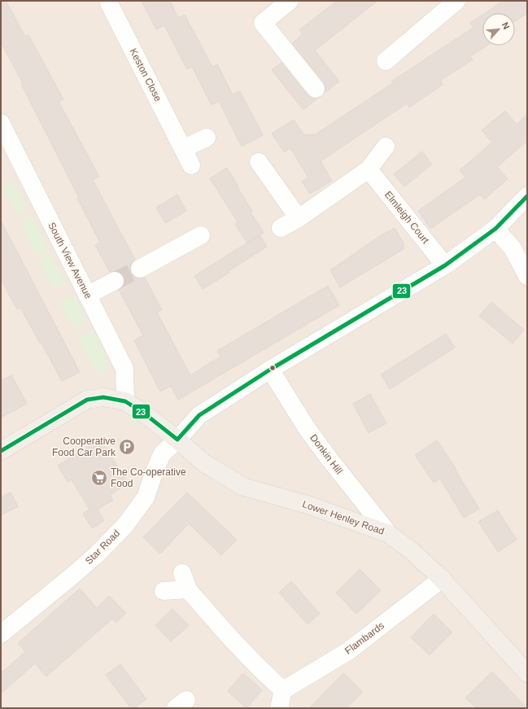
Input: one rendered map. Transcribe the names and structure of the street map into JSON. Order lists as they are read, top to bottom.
{
  "streets": {
    "main road": ["Lower Henley Road"],
    "street": [
      "Keston Close",
      "Elmleigh Court",
      "South View Avenue",
      "Donkin Hill",
      "Star Road",
      "Flambards"
    ]
  },
  "crossings": [
    ["Donkin Hill", "Lower Henley Road"],
    ["Lower Henley Road", "Star Road"],
    ["Lower Henley Road", "Flambards"]
  ],
  "places": {
    "parking": ["Cooperative Food Car Park"],
    "supermarket": ["The Co-operative Food"]
  },
  "lines": ["transit line 23"],
  "north": "top right"
}
